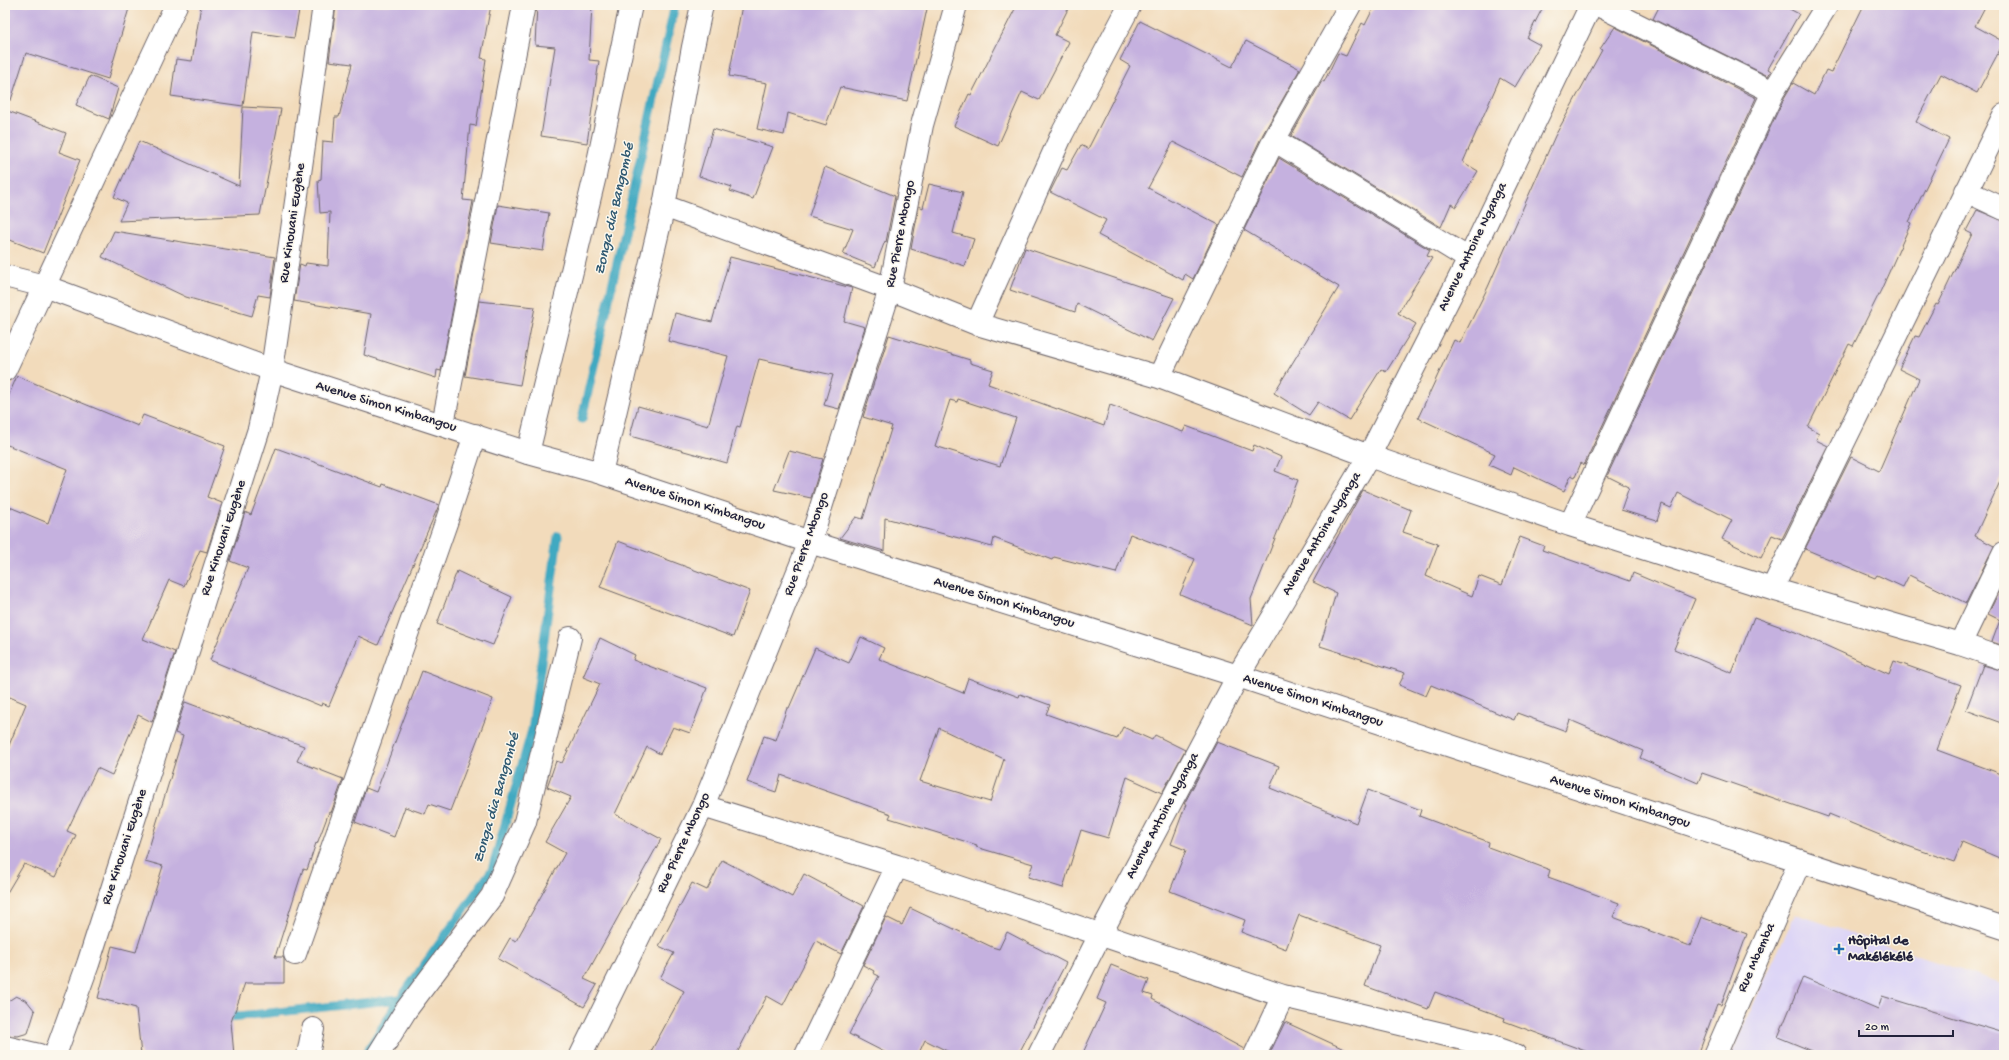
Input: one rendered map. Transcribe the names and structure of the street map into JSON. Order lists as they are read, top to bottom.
{
  "streets": {
    "street": [
      "Rue Kinouani Eugène",
      "Rue Pierre Mbongo",
      "Avenue Antoine Nganga",
      "Avenue Simon Kimbangou",
      "Rue Mbemba"
    ]
  },
  "crossings": [
    ["Rue Kinouani Eugène", "Avenue Simon Kimbangou"],
    ["Rue Pierre Mbongo", "Avenue Simon Kimbangou"],
    ["Avenue Antoine Nganga", "Avenue Simon Kimbangou"],
    ["Avenue Simon Kimbangou", "Rue Mbemba"]
  ],
  "water": ["Zonga dia Bangombé"],
  "places": {
    "health": ["Hôpital de Makélékélé"]
  },
  "scale_bar": "20 m"
}
